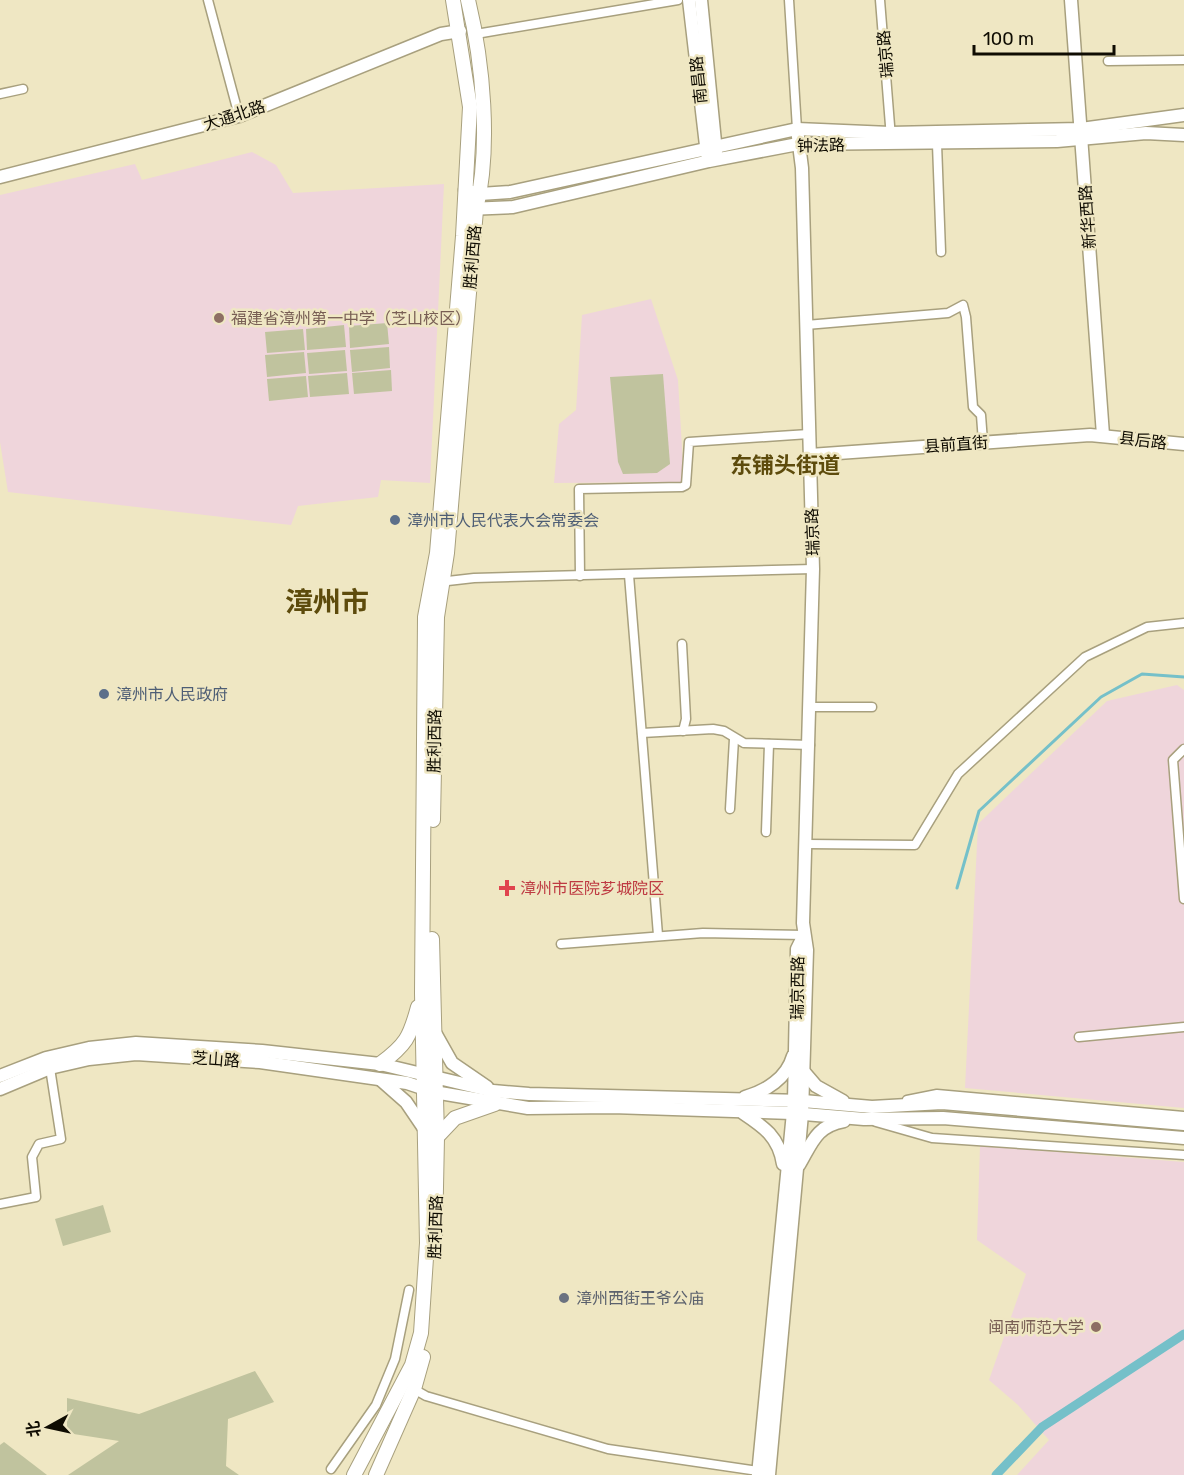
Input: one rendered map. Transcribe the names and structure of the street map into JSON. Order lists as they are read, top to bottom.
{
  "streets": {
    "main road": ["胜利西路"],
    "street": [
      "瑞京路",
      "南昌路",
      "大通北路",
      "钟法路",
      "新华西路",
      "县后路",
      "县前直街",
      "瑞京西路",
      "芝山路"
    ]
  },
  "crossings": [
    ["瑞京路", "钟法路"],
    ["瑞京路", "县前直街"],
    ["瑞京路", "瑞京西路"],
    ["南昌路", "钟法路"],
    ["钟法路", "新华西路"],
    ["钟法路", "胜利西路"],
    ["新华西路", "县后路"],
    ["新华西路", "县前直街"],
    ["胜利西路", "芝山路"],
    ["县后路", "县前直街"]
  ],
  "districts": ["东铺头街道", "漳州市"],
  "places": {
    "other": [
      "福建省漳州第一中学（芝山校区）",
      "漳州市人民代表大会常委会",
      "漳州市人民政府",
      "漳州西街王爷公庙",
      "闽南师范大学"
    ],
    "health": ["漳州市医院芗城院区"]
  },
  "scale_bar": "100 m",
  "north": "left"
}
